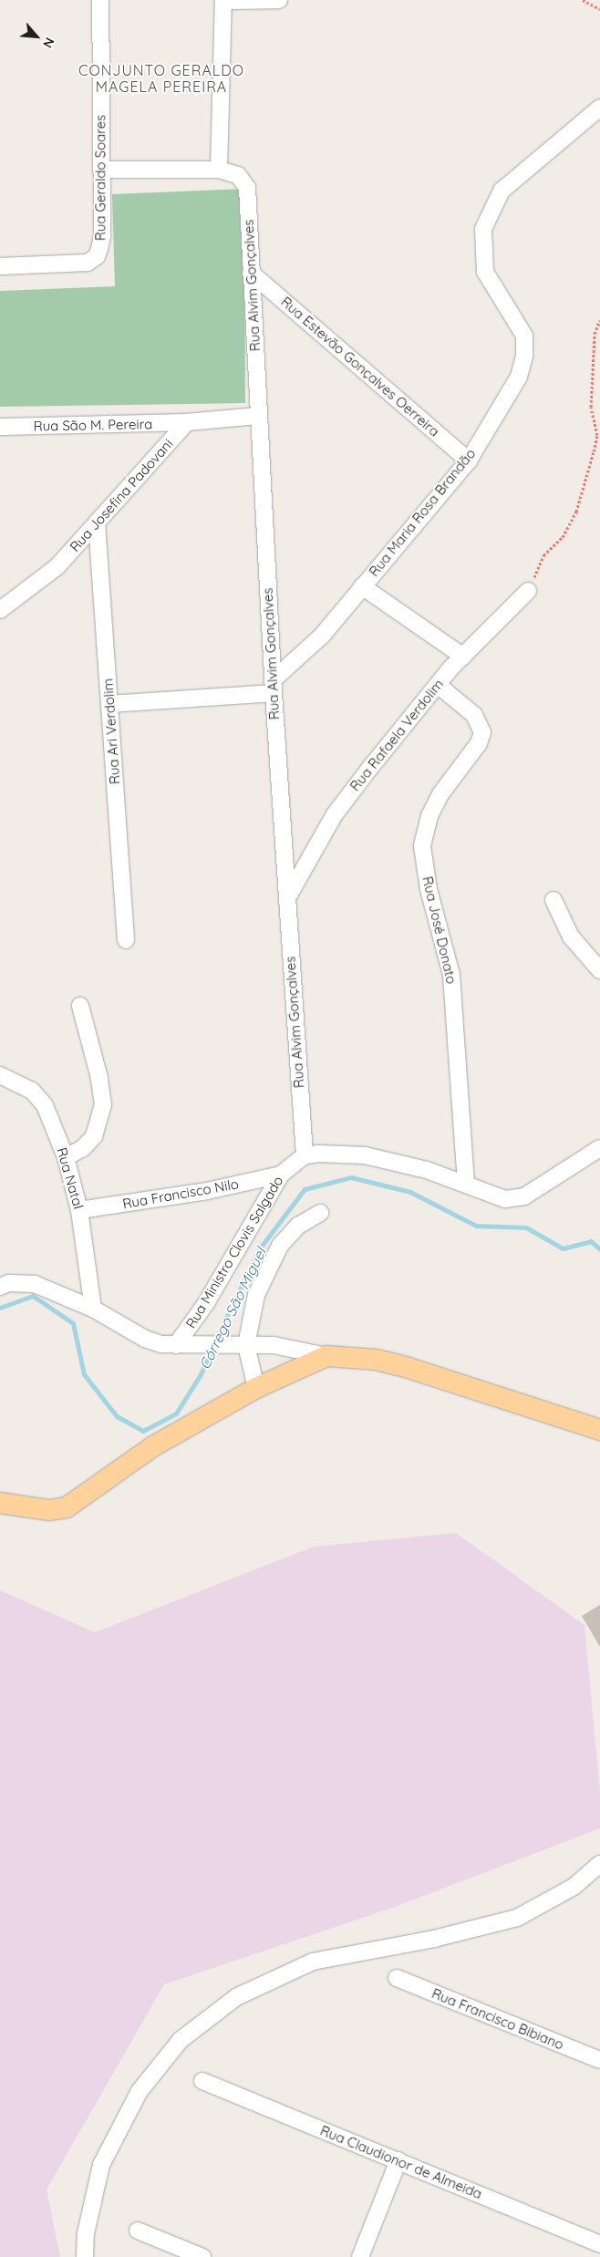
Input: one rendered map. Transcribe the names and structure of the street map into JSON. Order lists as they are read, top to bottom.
{
  "streets": {
    "street": [
      "Rua Geraldo Soares",
      "Rua Alvim Gonçalves",
      "Rua Estevão Gonçalves Oerreira",
      "Rua São M. Pereira",
      "Rua Josefina Padovani",
      "Rua Maria Rosa Brandão",
      "Rua Ari Verdolim",
      "Rua Rafaela Verdolim",
      "Rua José Donato",
      "Rua Natal",
      "Rua Francisco Nilo",
      "Rua Ministro Clovis Salgado",
      "Rua Francisco Bibiano",
      "Rua Claudionor de Almeida"
    ]
  },
  "crossings": [
    ["Rua Alvim Gonçalves", "Rua Estevão Gonçalves Oerreira"],
    ["Rua Alvim Gonçalves", "Rua Maria Rosa Brandão"],
    ["Rua Alvim Gonçalves", "Rua Rafaela Verdolim"],
    ["Rua Alvim Gonçalves", "Rua Ministro Clovis Salgado"],
    ["Rua Estevão Gonçalves Oerreira", "Rua Maria Rosa Brandão"],
    ["Rua São M. Pereira", "Rua Josefina Padovani"],
    ["Rua Josefina Padovani", "Rua Ari Verdolim"],
    ["Rua Rafaela Verdolim", "Rua José Donato"],
    ["Rua Natal", "Rua Francisco Nilo"],
    ["Rua Francisco Nilo", "Rua Ministro Clovis Salgado"]
  ],
  "districts": ["CONJUNTO GERALDO MAGELA PEREIRA"],
  "water": ["Córrego São Miguel"],
  "north": "bottom right"
}
